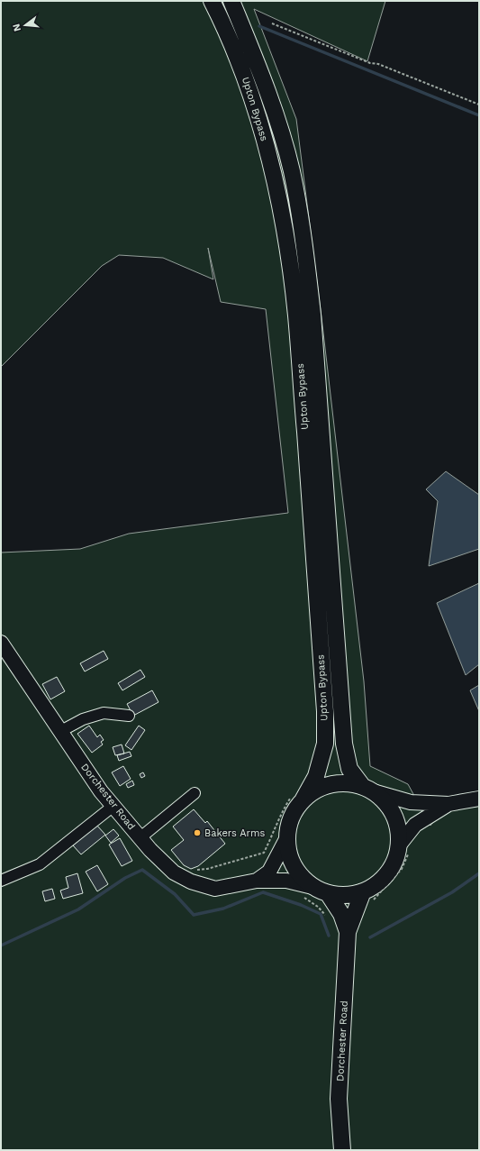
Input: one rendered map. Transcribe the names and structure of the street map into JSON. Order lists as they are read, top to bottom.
{
  "streets": {
    "highway": ["Upton Bypass", "Dorchester Road"]
  },
  "crossings": [
    ["Upton Bypass", "Dorchester Road"]
  ],
  "places": ["Bakers Arms"],
  "north": "left"
}
